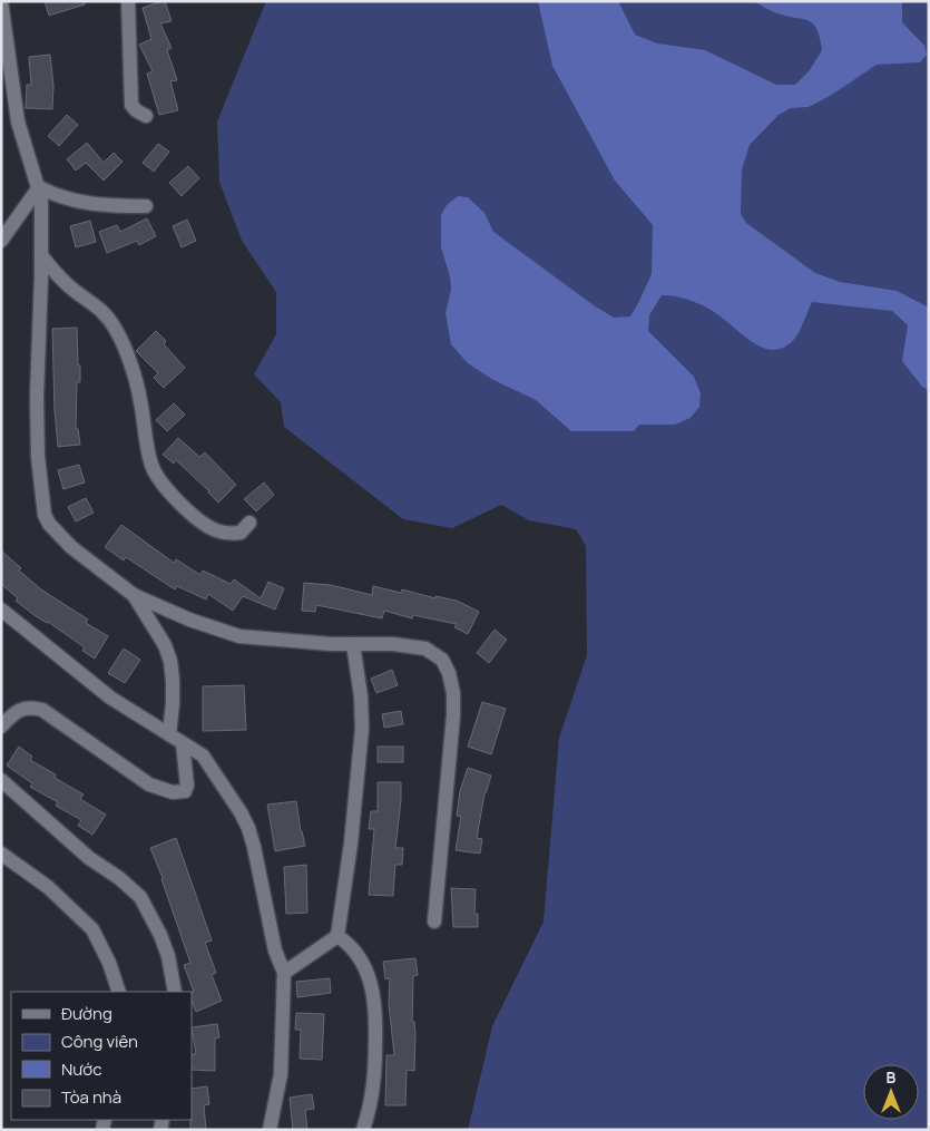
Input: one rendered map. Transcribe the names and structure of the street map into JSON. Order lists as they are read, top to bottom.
{
  "legend": [
    "Đường",
    "Công viên",
    "Nước",
    "Tòa nhà"
  ],
  "north": "top"
}
